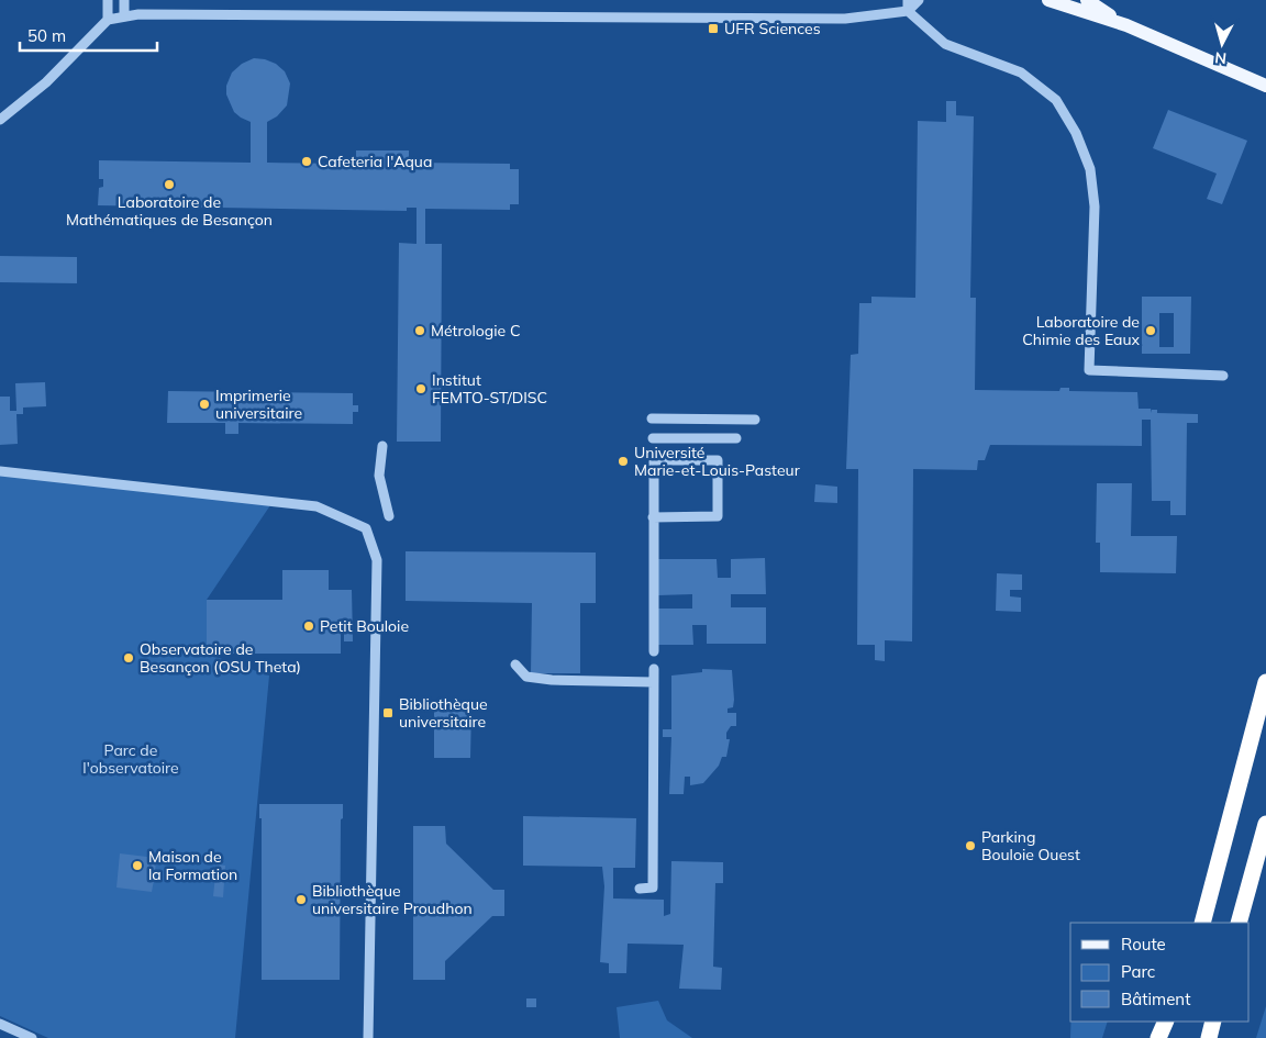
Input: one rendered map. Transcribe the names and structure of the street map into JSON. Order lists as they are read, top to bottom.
{
  "parks": ["Parc de l'observatoire"],
  "places": {
    "transit": ["UFR Sciences", "Bibliothèque universitaire"],
    "other": [
      "Cafeteria l'Aqua",
      "Laboratoire de Mathématiques de Besançon",
      "Métrologie C",
      "Laboratoire de Chimie des Eaux",
      "Institut FEMTO-ST/DISC",
      "Imprimerie universitaire",
      "Université Marie-et-Louis-Pasteur",
      "Petit Bouloie",
      "Observatoire de Besançon (OSU Theta)",
      "Parking Bouloie Ouest",
      "Maison de la Formation",
      "Bibliothèque universitaire Proudhon"
    ]
  },
  "legend": ["Route", "Parc", "Bâtiment"],
  "scale_bar": "50 m",
  "north": "bottom"
}
